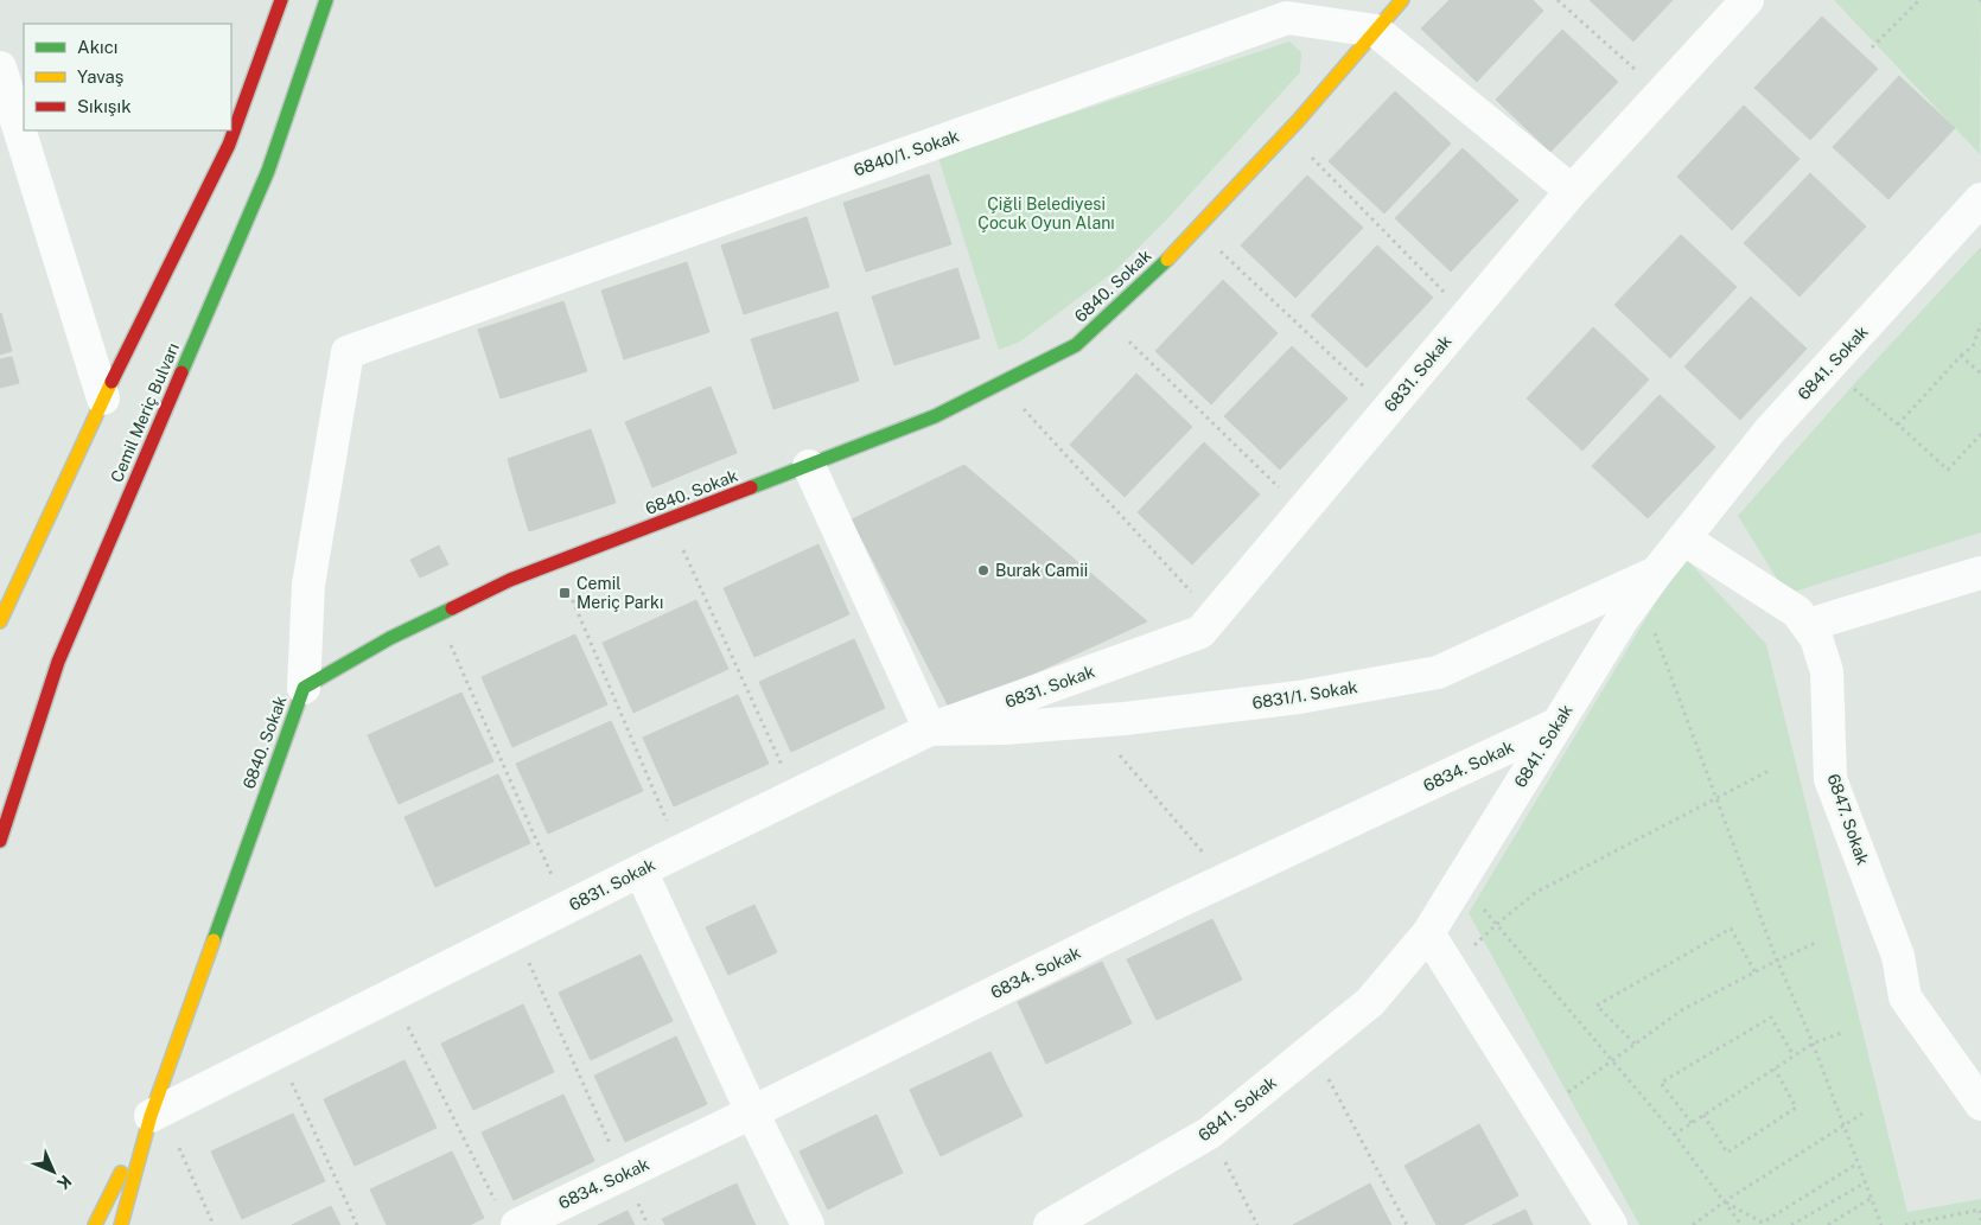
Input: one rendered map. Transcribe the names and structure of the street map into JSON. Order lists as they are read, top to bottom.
{
  "streets": {
    "street": [
      "6840/1. Sokak",
      "6840. Sokak",
      "6841. Sokak",
      "6831. Sokak",
      "Cemil Meriç Bulvarı",
      "6831/1. Sokak",
      "6834. Sokak",
      "6847. Sokak"
    ]
  },
  "crossings": [
    ["6840/1. Sokak", "6840. Sokak"],
    ["6840. Sokak", "6831. Sokak"],
    ["6841. Sokak", "6831/1. Sokak"],
    ["6841. Sokak", "6834. Sokak"],
    ["6841. Sokak", "6847. Sokak"],
    ["6831. Sokak", "6831/1. Sokak"]
  ],
  "parks": ["Çiğli Belediyesi Çocuk Oyun Alanı"],
  "places": {
    "other": ["Burak Camii"],
    "transit": ["Cemil Meriç Parkı"]
  },
  "legend": ["Akıcı", "Yavaş", "Sıkışık"],
  "north": "bottom right"
}
